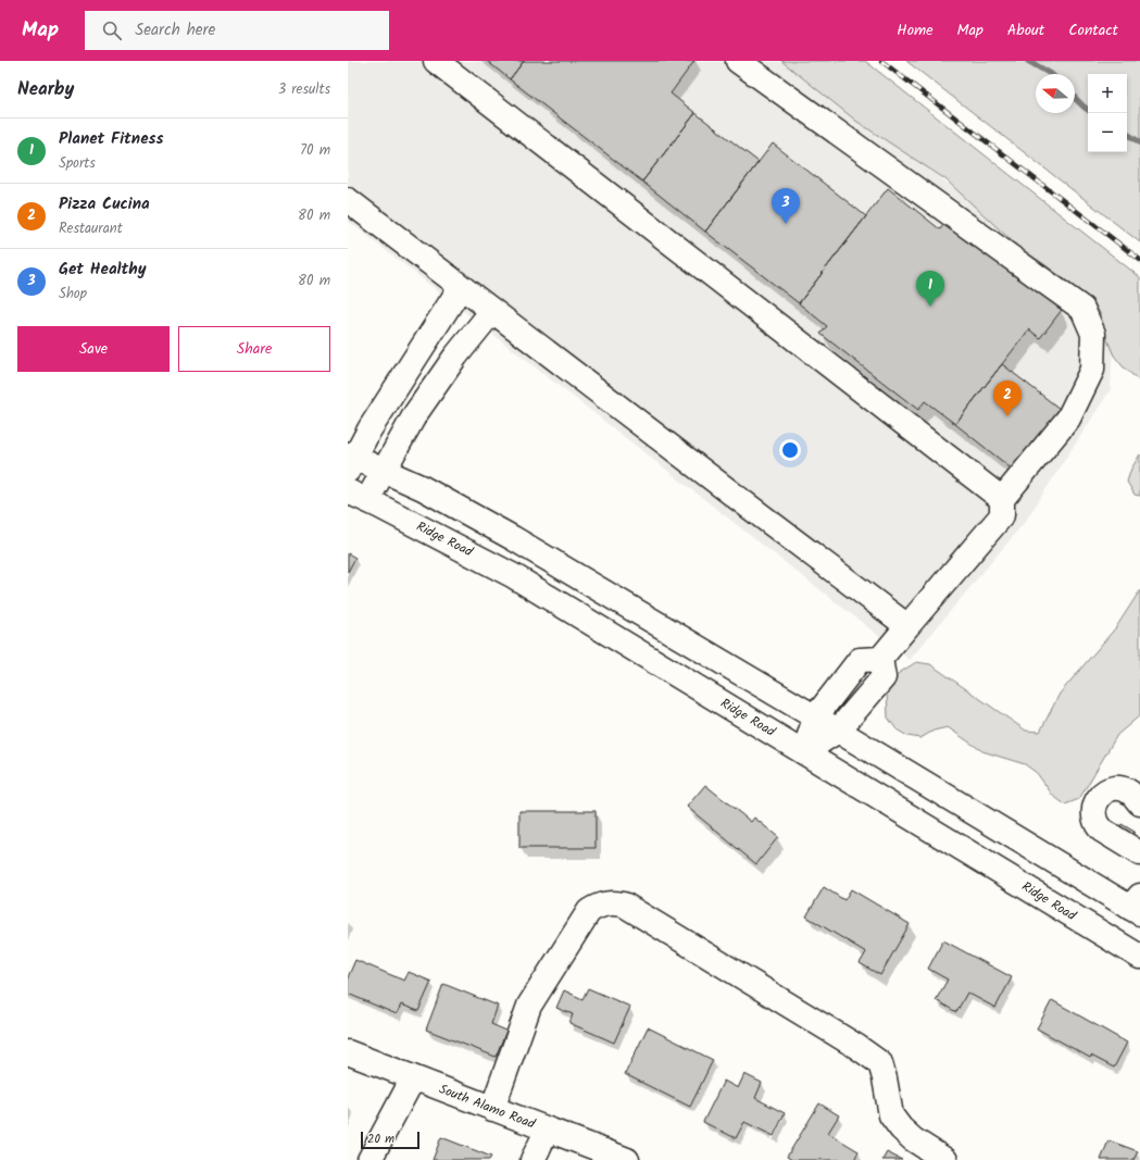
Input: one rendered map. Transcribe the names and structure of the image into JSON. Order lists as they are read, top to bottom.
{
  "streets": {
    "main road": ["Ridge Road", "South Alamo Road"]
  },
  "scale_bar": "20 m",
  "north": "left",
  "page": {
    "header": "Map",
    "search": "Search here",
    "nav": [
      "Home",
      "Map",
      "About",
      "Contact"
    ],
    "heading": ["Nearby", "3 results"],
    "map_buttons": ["+", "−"],
    "list": [
      {
        "mark": "1",
        "name": "Planet Fitness",
        "note": "Sports",
        "value": "70 m"
      },
      {
        "mark": "2",
        "name": "Pizza Cucina",
        "note": "Restaurant",
        "value": "80 m"
      },
      {
        "mark": "3",
        "name": "Get Healthy",
        "note": "Shop",
        "value": "80 m"
      }
    ],
    "pins": ["3", "1", "2"],
    "buttons": ["Save", "Share"],
    "scale": "20 m"
  }
}
